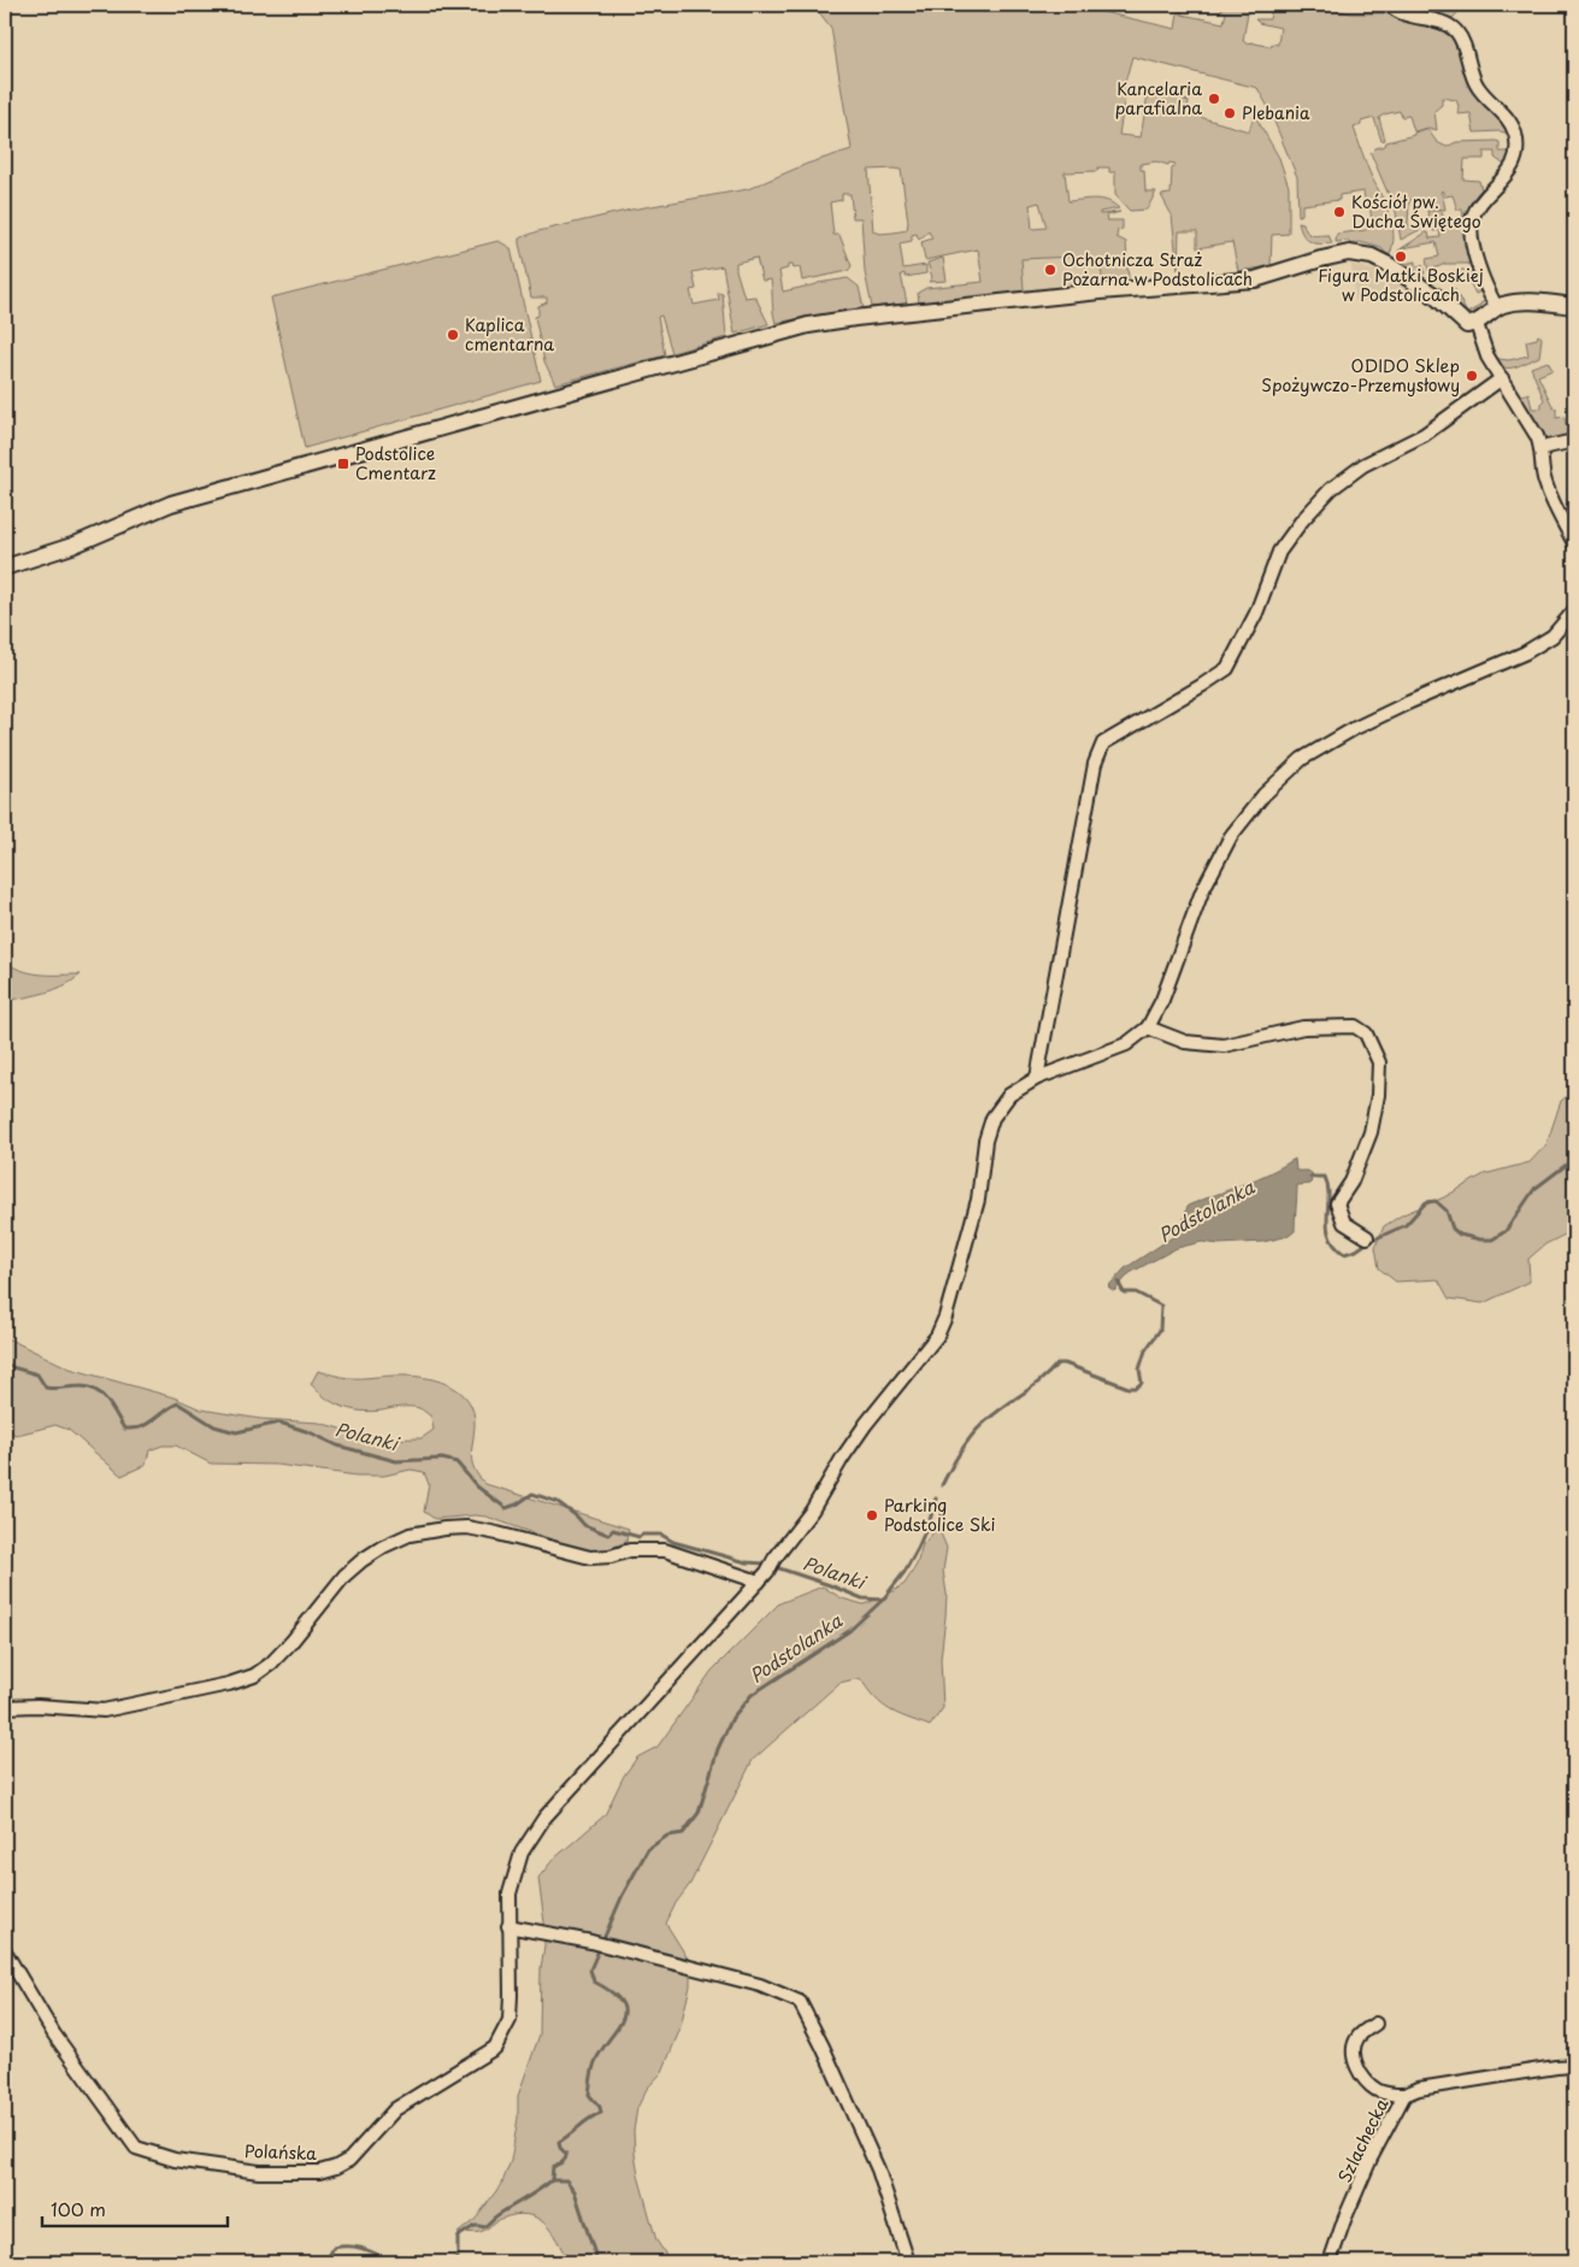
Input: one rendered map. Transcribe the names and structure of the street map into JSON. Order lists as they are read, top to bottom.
{
  "streets": {
    "street": ["Szlachecka", "Polańska"]
  },
  "water": ["Podstolanka", "Polanki"],
  "places": {
    "other": [
      "Kancelaria parafialna",
      "Plebania",
      "Kościół pw. Ducha Świętego",
      "Figura Matki Boskiej w Podstolicach",
      "Ochotnicza Straż Pożarna w Podstolicach",
      "Kaplica cmentarna",
      "ODIDO Sklep Spożywczo-Przemysłowy",
      "Parking Podstolice Ski"
    ],
    "transit": ["Podstolice Cmentarz"]
  },
  "scale_bar": "100 m"
}
